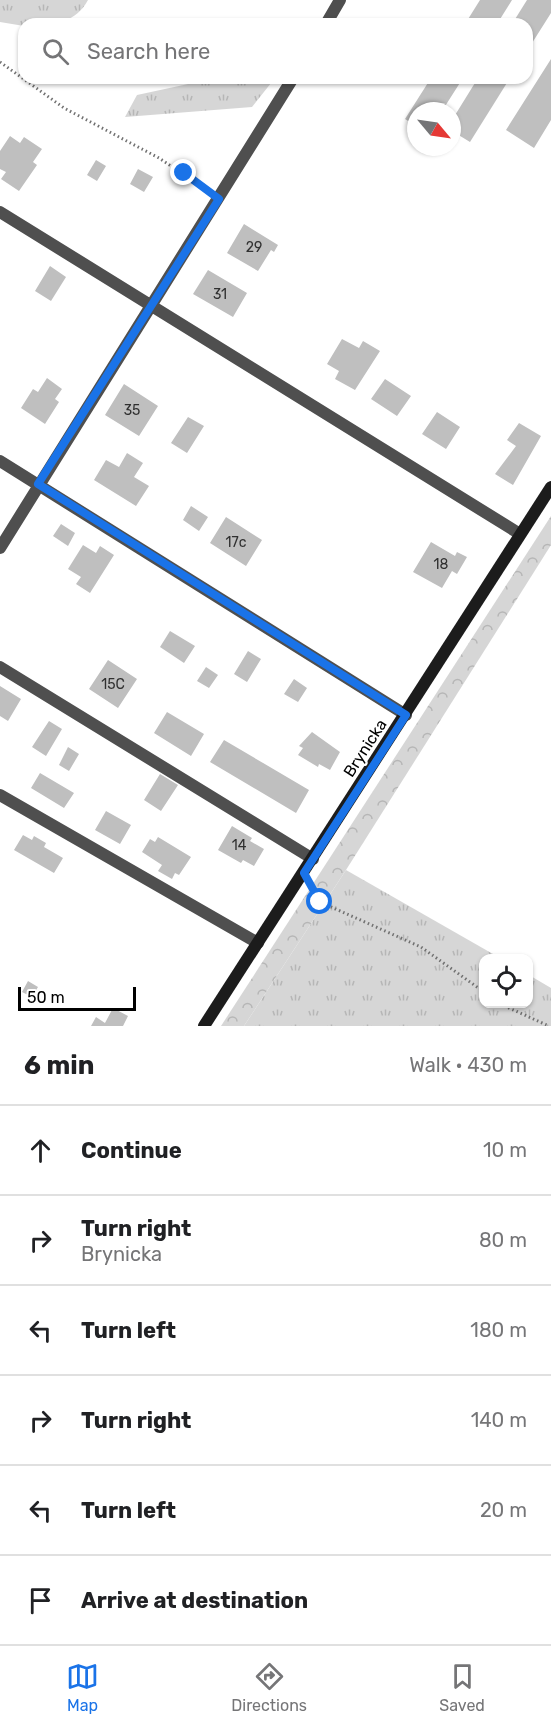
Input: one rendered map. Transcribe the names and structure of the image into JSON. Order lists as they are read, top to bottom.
{
  "streets": {
    "street": ["Brynicka"]
  },
  "house_numbers": [
    "29",
    "31",
    "35",
    "17c",
    "18",
    "15C",
    "14"
  ],
  "scale_bar": "50 m",
  "north": "bottom right",
  "page": {
    "search": "Search here",
    "scale": "50 m",
    "heading": ["6 min", "Walk · 430 m"],
    "list": [
      ["Continue", "10 m"],
      ["Turn right", "Brynicka", "80 m"],
      ["Turn left", "180 m"],
      ["Turn right", "140 m"],
      ["Turn left", "20 m"],
      "Arrive at destination"
    ],
    "nav": ["Map", "Directions", "Saved"]
  }
}
